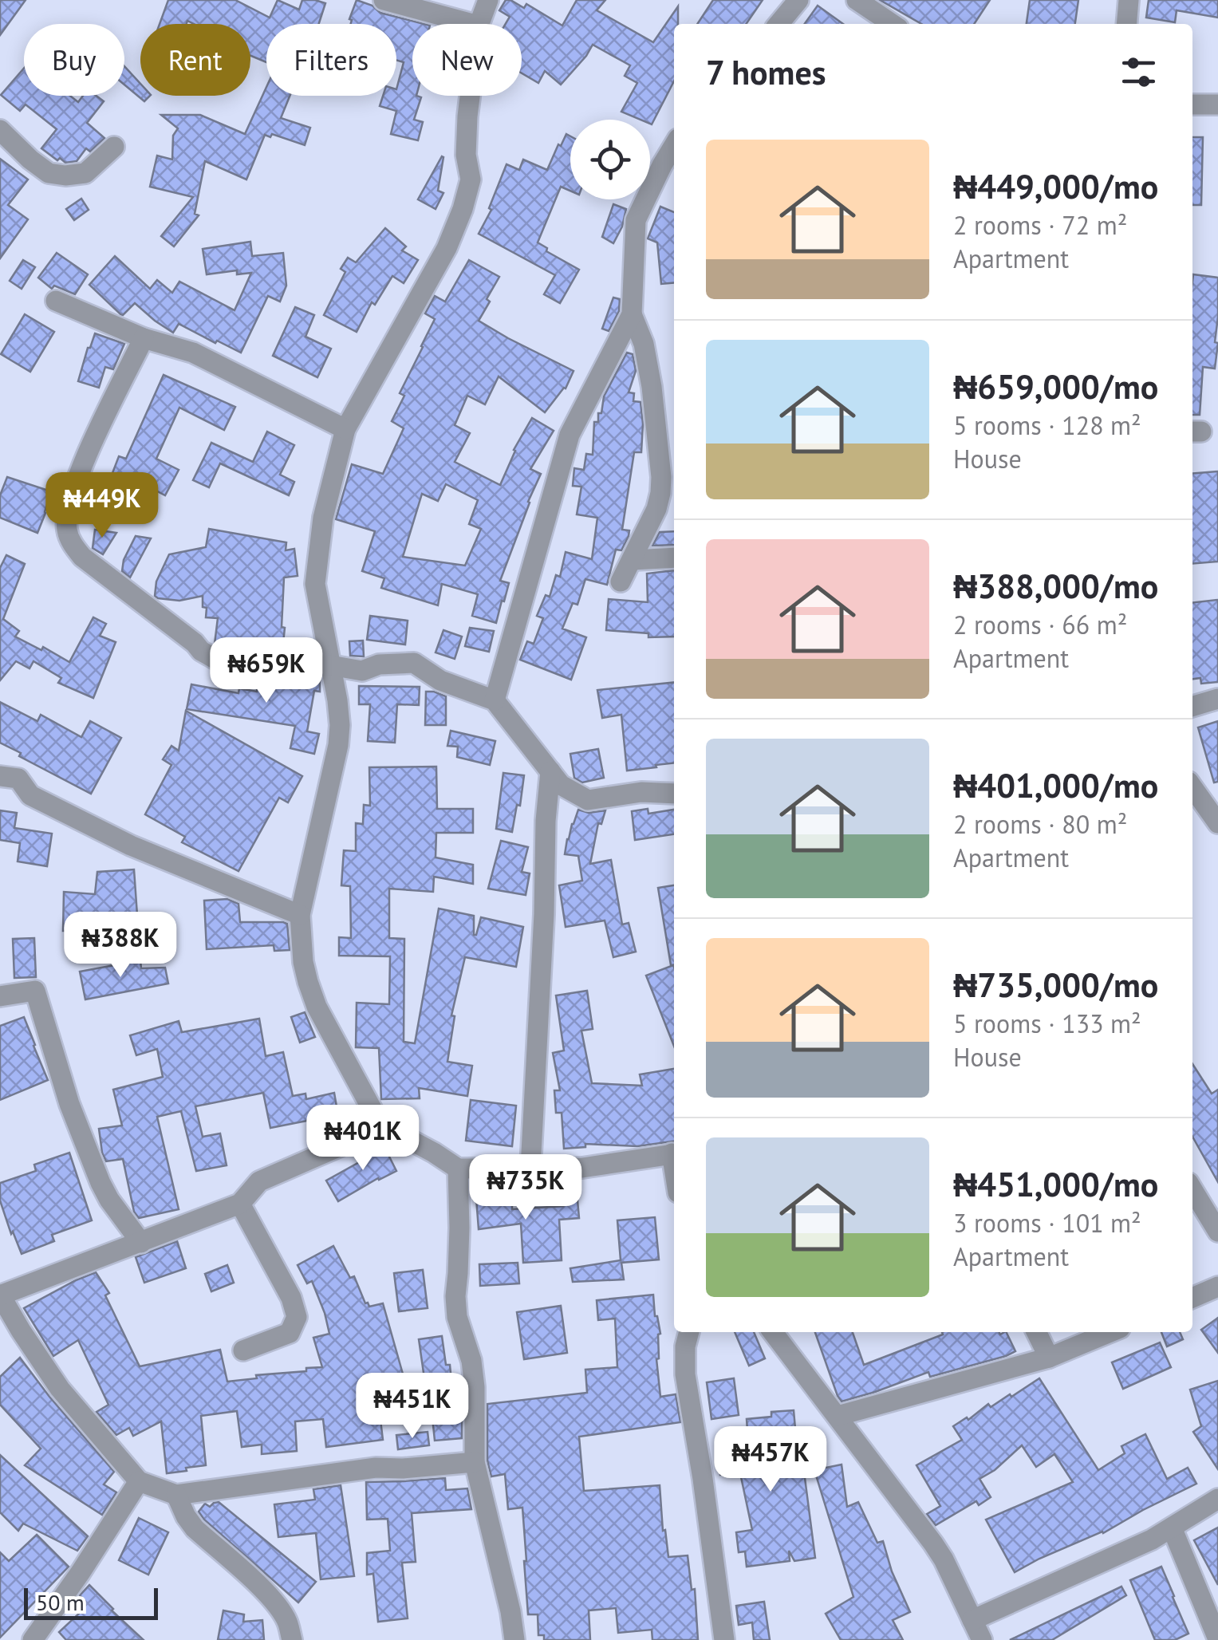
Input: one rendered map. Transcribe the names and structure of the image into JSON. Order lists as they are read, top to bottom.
{
  "scale_bar": "50 m",
  "page": {
    "chip": [
      "Buy",
      "Rent",
      "Filters",
      "New"
    ],
    "heading": "7 homes",
    "list": [
      {
        "name": "₦449,000/mo",
        "note": "2 rooms · 72 m² · Apartment"
      },
      {
        "name": "₦659,000/mo",
        "note": "5 rooms · 128 m² · House"
      },
      {
        "name": "₦388,000/mo",
        "note": "2 rooms · 66 m² · Apartment"
      },
      {
        "name": "₦401,000/mo",
        "note": "2 rooms · 80 m² · Apartment"
      },
      {
        "name": "₦735,000/mo",
        "note": "5 rooms · 133 m² · House"
      },
      {
        "name": "₦451,000/mo",
        "note": "3 rooms · 101 m² · Apartment"
      }
    ],
    "price": [
      "₦449K",
      "₦659K",
      "₦388K",
      "₦401K",
      "₦735K",
      "₦451K",
      "₦457K"
    ],
    "scale": "50 m"
  }
}
